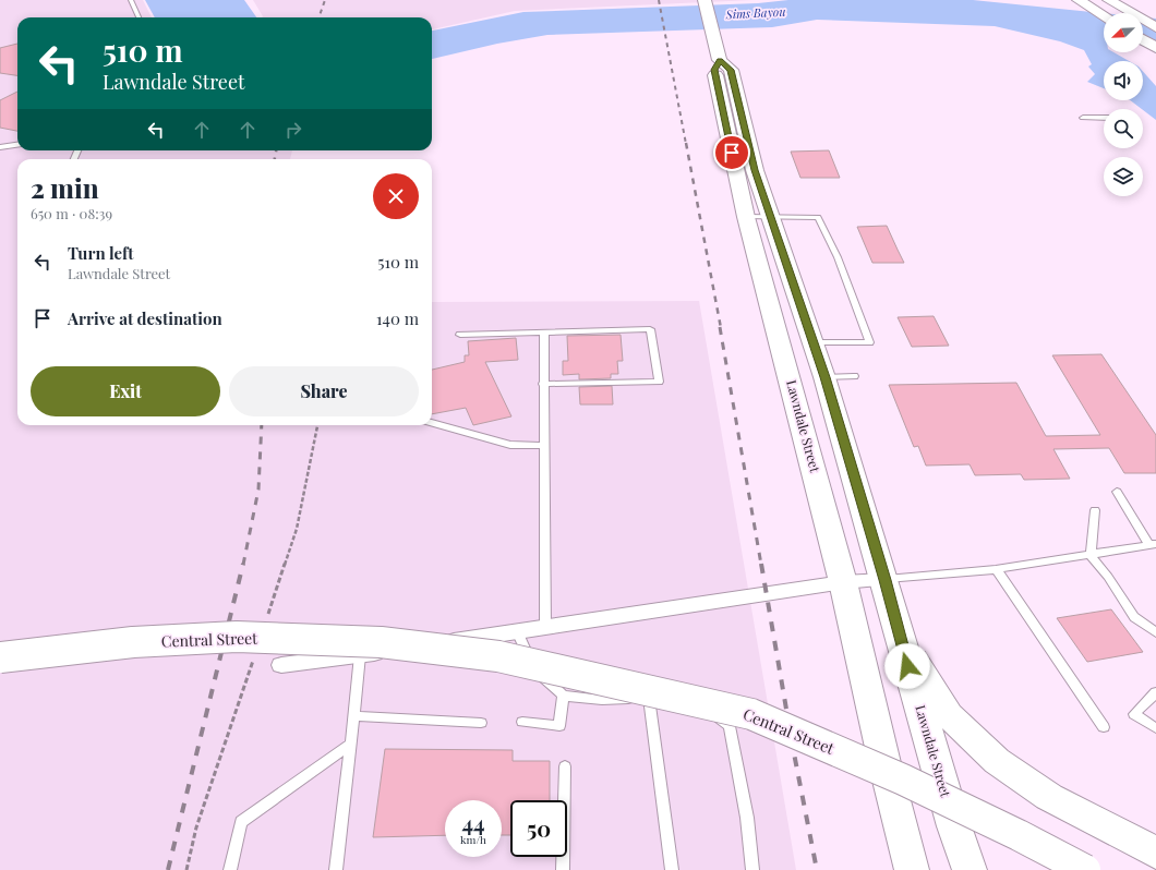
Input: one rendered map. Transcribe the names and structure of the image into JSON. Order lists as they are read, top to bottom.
{
  "streets": {
    "main road": ["Lawndale Street", "Central Street"]
  },
  "water": ["Sims Bayou"],
  "north": "bottom left",
  "page": {
    "turn": ["510 m", "Lawndale Street"],
    "heading": ["2 min", "650 m · 08:39"],
    "list": [
      {
        "name": "Turn left",
        "note": "Lawndale Street",
        "value": "510 m"
      },
      {
        "name": "Arrive at destination",
        "value": "140 m"
      }
    ],
    "buttons": ["Exit", "Share"],
    "speed": "44 km/h",
    "limit": "50"
  }
}
